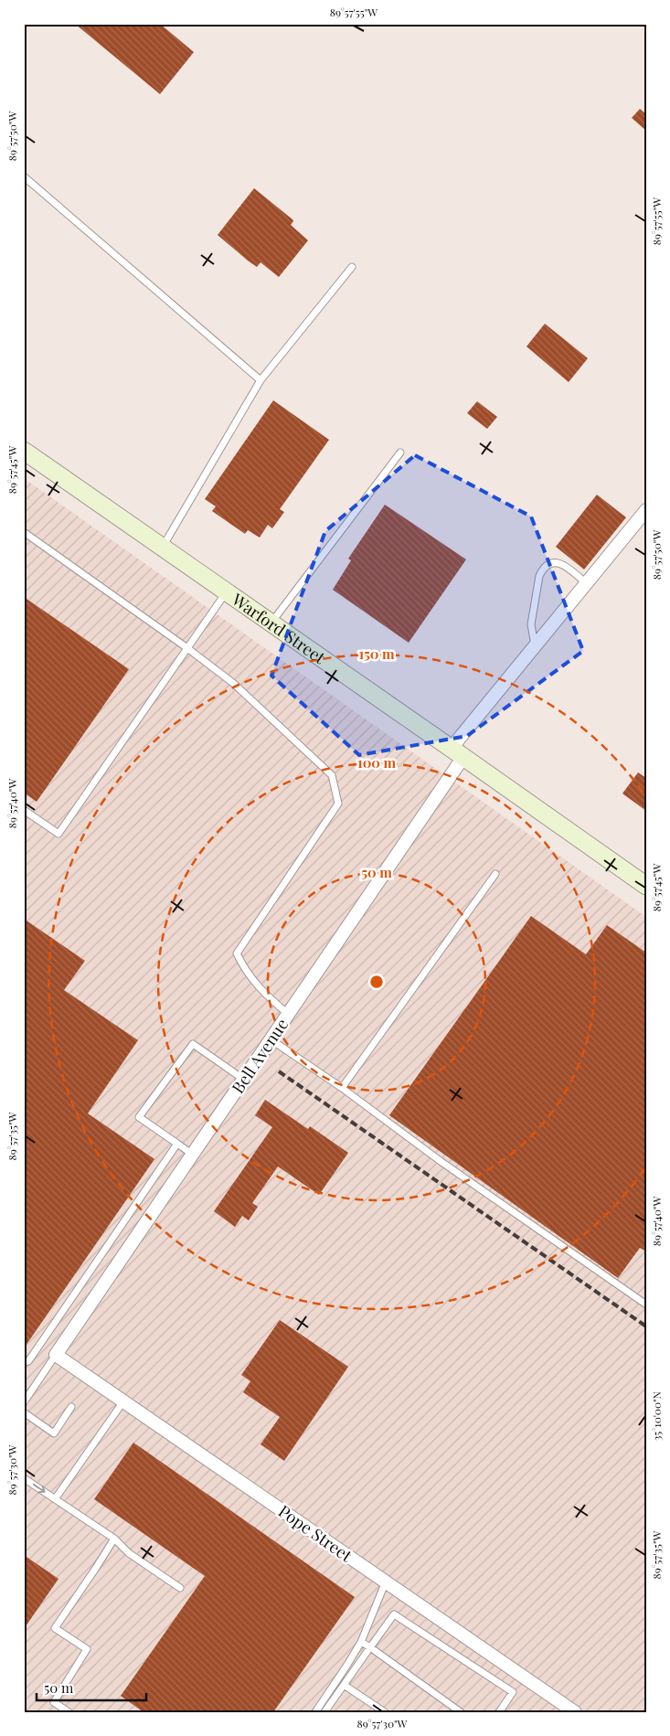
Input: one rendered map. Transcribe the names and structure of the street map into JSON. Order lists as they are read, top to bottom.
{
  "streets": {
    "main road": ["Warford Street"],
    "street": ["Bell Avenue", "Pope Street"]
  },
  "crossings": [
    ["Warford Street", "Bell Avenue"],
    ["Bell Avenue", "Pope Street"]
  ],
  "scale_bar": "50 m",
  "coordinates": [
    "89°57'55\"W",
    "89°57'50\"W",
    "89°57'45\"W",
    "89°57'40\"W",
    "89°57'35\"W",
    "35°10'00\"N",
    "89°57'30\"W"
  ],
  "rings": ["150 m", "100 m", "50 m"]
}
